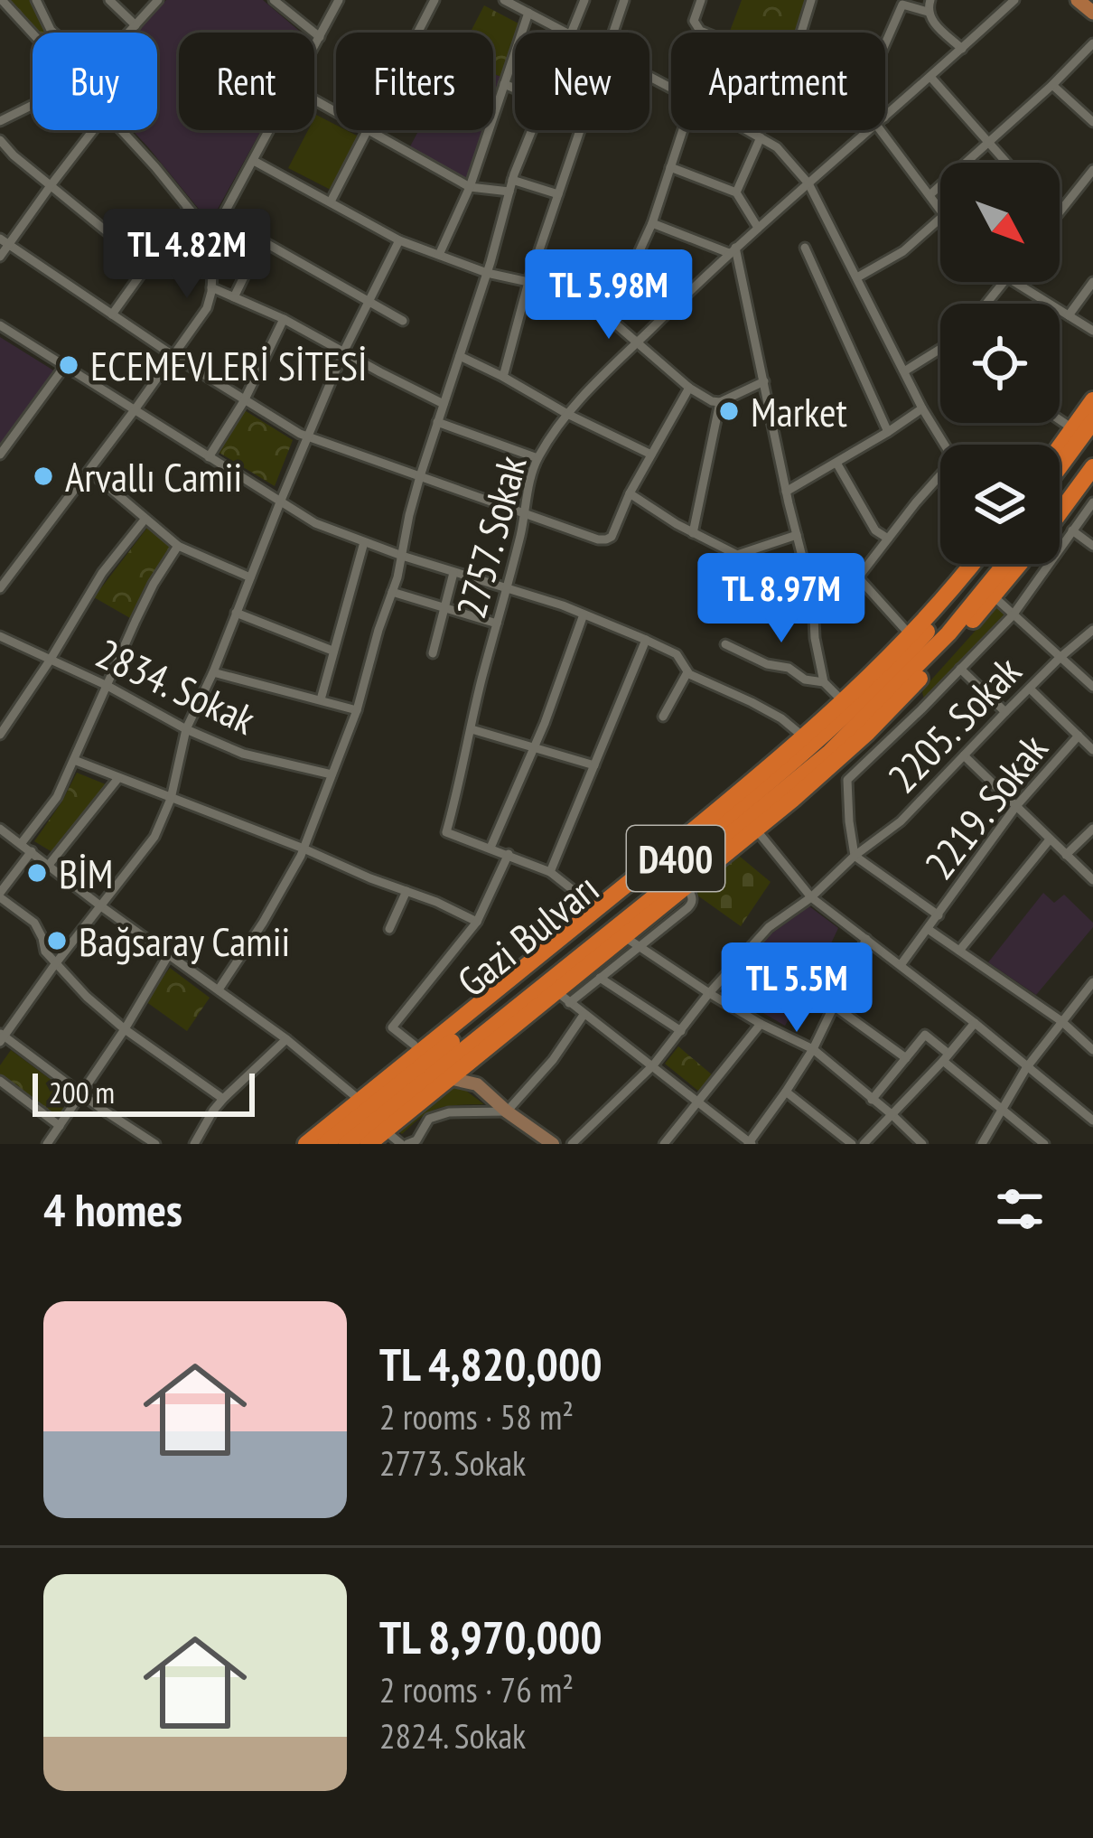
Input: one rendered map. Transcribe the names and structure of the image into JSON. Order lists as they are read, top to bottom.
{
  "streets": {
    "highway": ["D400", "Gazi Bulvarı"],
    "street": [
      "2757. Sokak",
      "2834. Sokak",
      "2205. Sokak",
      "2219. Sokak"
    ]
  },
  "places": [
    "ECEMEVLERİ SİTESİ",
    "Market",
    "Arvallı Camii",
    "BİM",
    "Bağsaray Camii"
  ],
  "scale_bar": "200 m",
  "north": "bottom right",
  "page": {
    "chip": [
      "Buy",
      "Rent",
      "Filters",
      "New",
      "Apartment"
    ],
    "price": [
      "TL 4.82M",
      "TL 5.98M",
      "TL 8.97M",
      "TL 5.5M"
    ],
    "scale": "200 m",
    "heading": "4 homes",
    "list": [
      {
        "name": "TL 4,820,000",
        "note": "2 rooms · 58 m² · 2773. Sokak"
      },
      {
        "name": "TL 8,970,000",
        "note": "2 rooms · 76 m² · 2824. Sokak"
      }
    ]
  }
}
